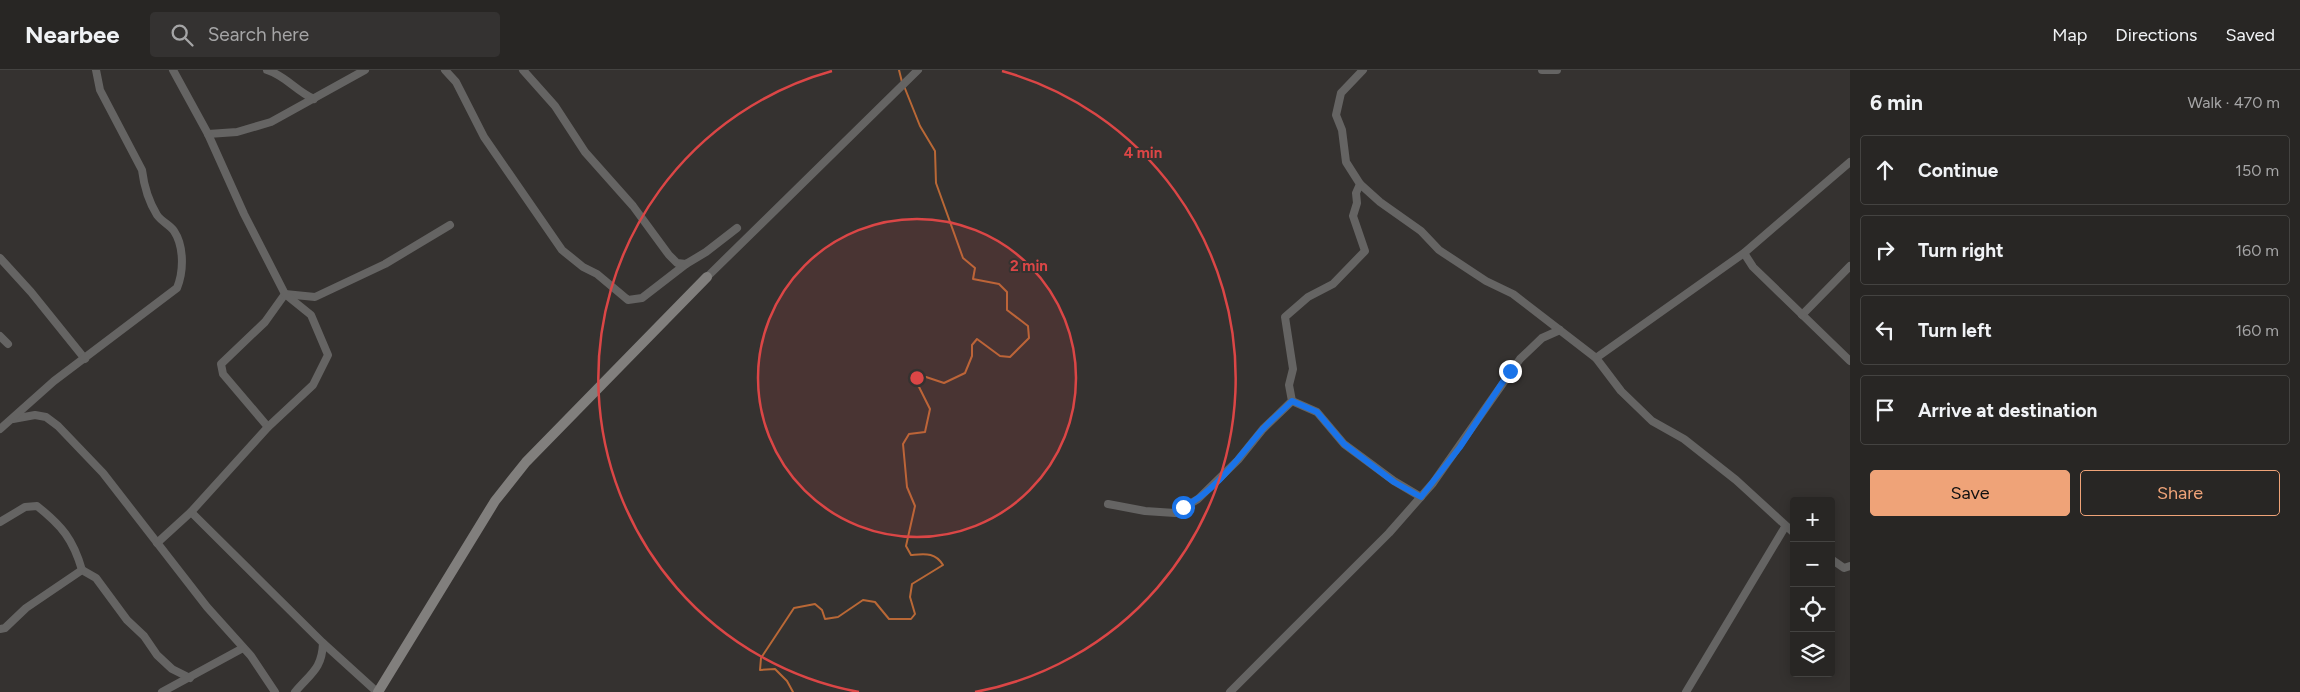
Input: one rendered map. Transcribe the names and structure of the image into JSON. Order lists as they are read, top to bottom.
{
  "page": {
    "header": "Nearbee",
    "search": "Search here",
    "nav": ["Map", "Directions", "Saved"],
    "heading": ["6 min", "Walk · 470 m"],
    "list": [
      ["Continue", "150 m"],
      ["Turn right", "160 m"],
      ["Turn left", "160 m"],
      "Arrive at destination"
    ],
    "buttons": ["Save", "Share"],
    "map_buttons": ["+", "−"]
  },
  "rings": ["4 min", "2 min"]
}
